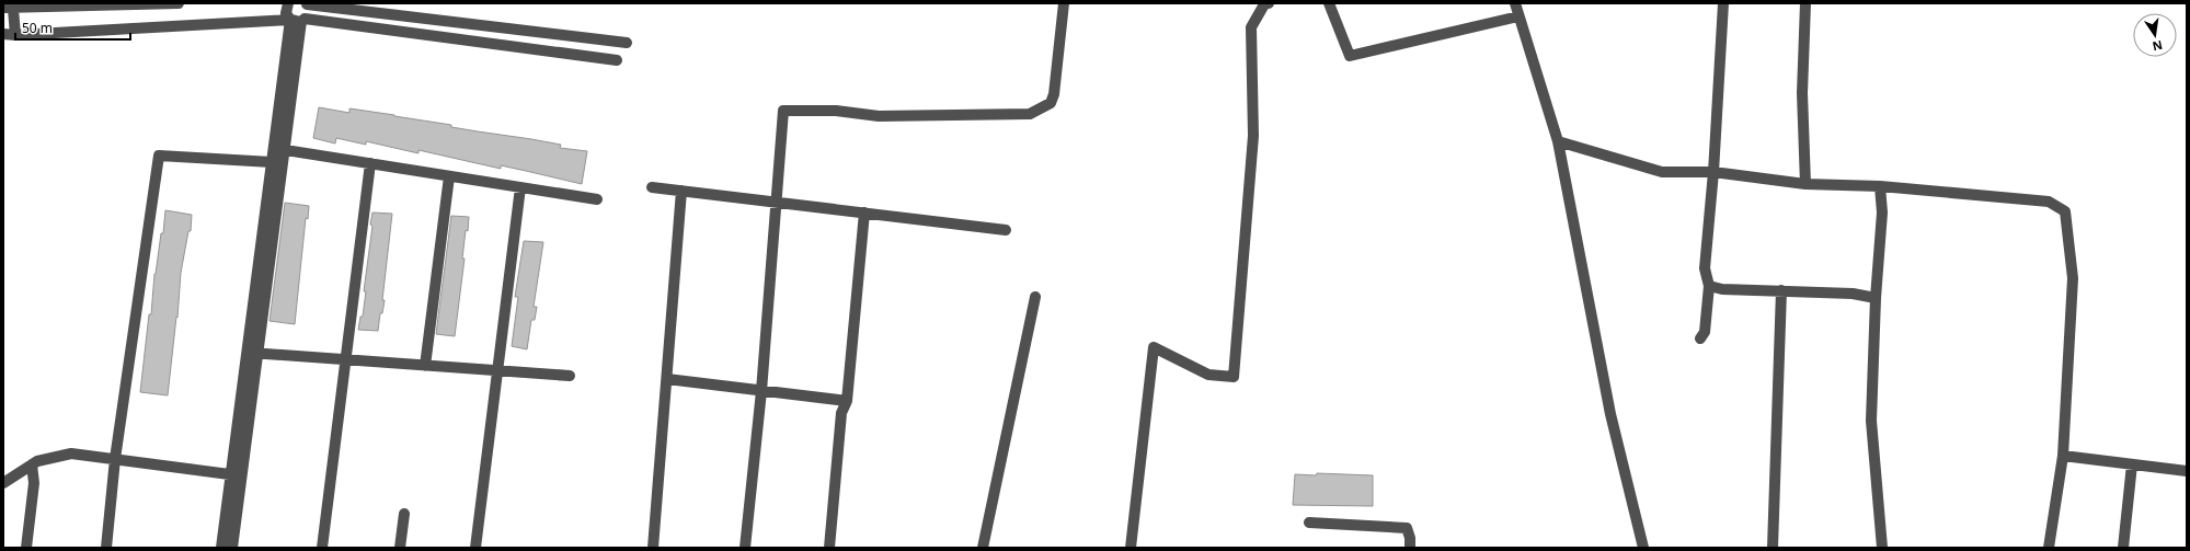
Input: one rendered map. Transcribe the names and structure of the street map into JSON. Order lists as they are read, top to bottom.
{
  "scale_bar": "50 m",
  "north": "bottom"
}
